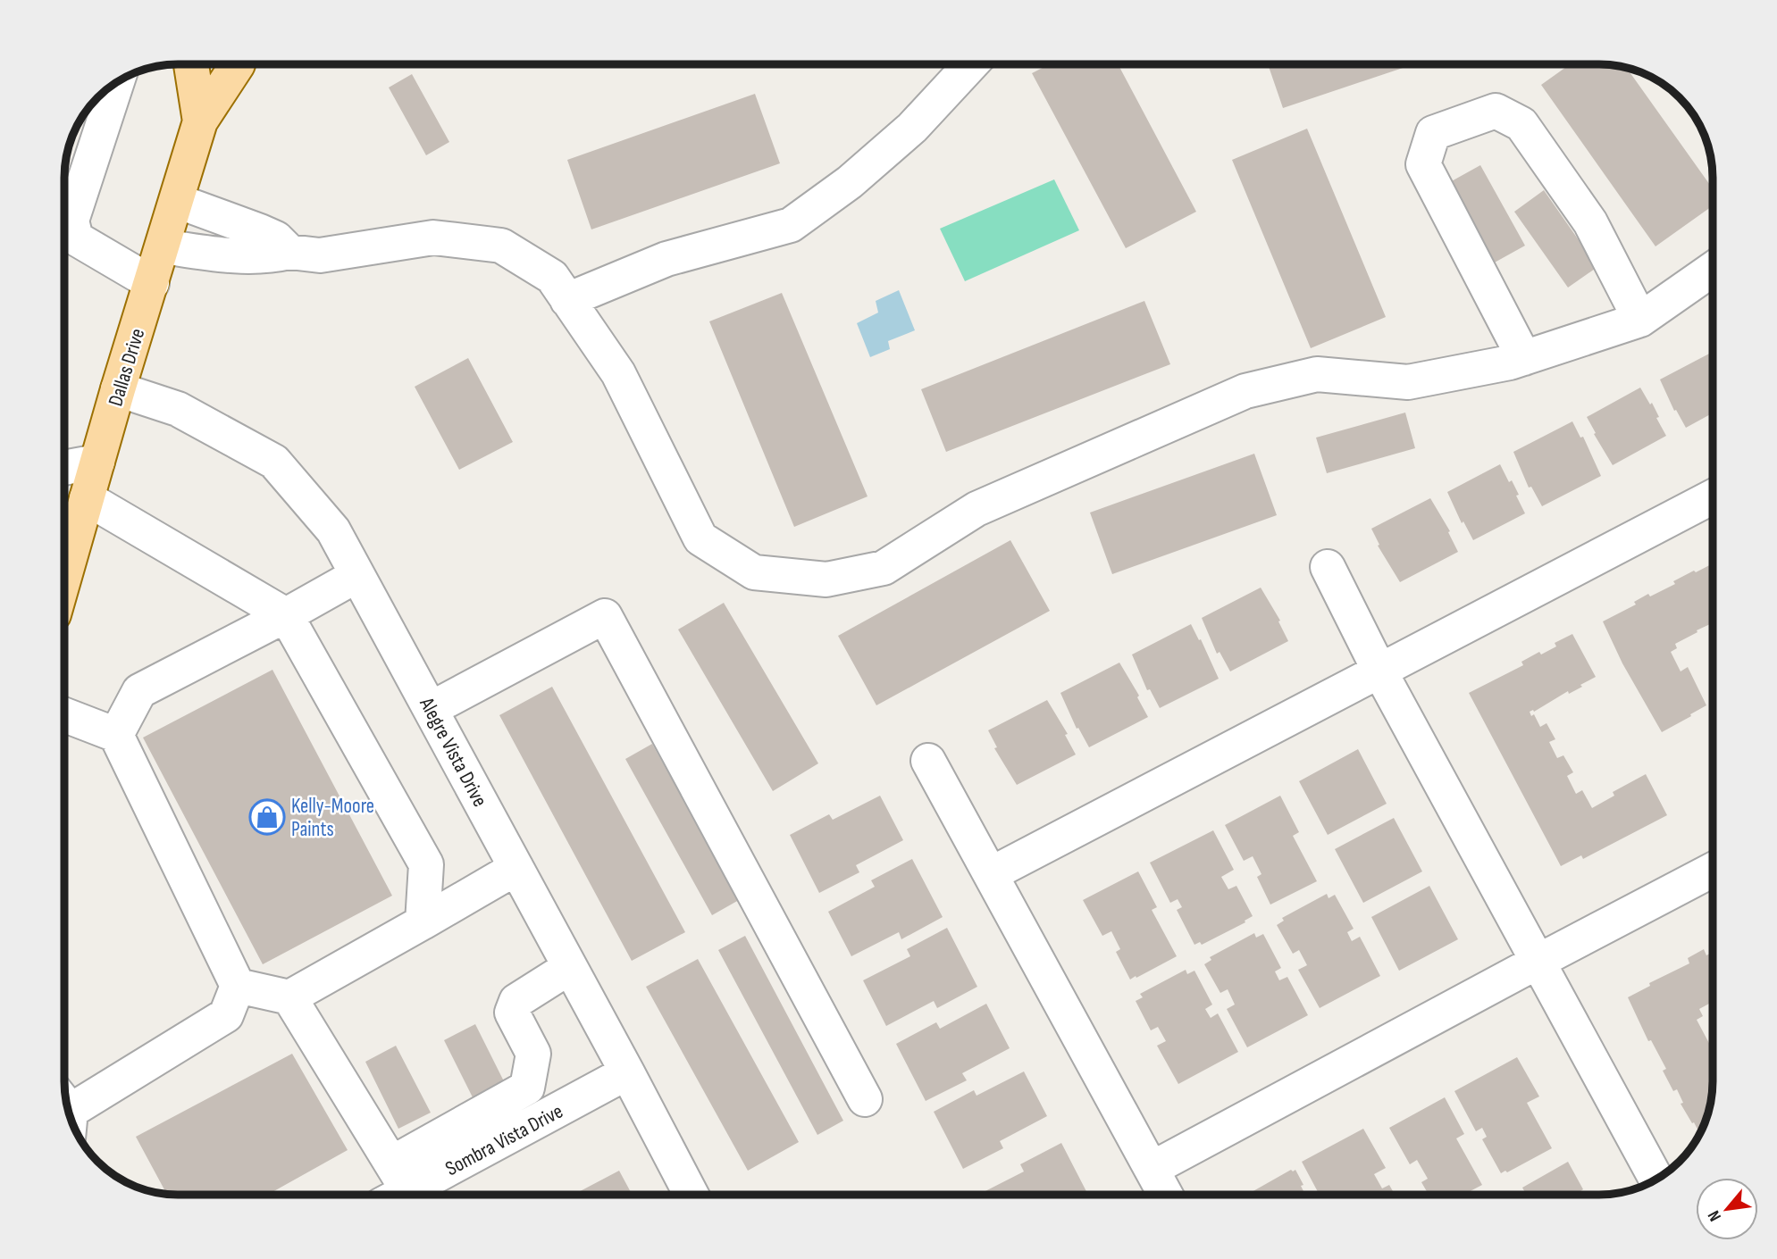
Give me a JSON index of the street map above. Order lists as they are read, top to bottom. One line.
{"streets":{"main road":["Dallas Drive"],"street":["Alegre Vista Drive","Sombra Vista Drive"]},"crossings":[["Dallas Drive","Alegre Vista Drive"],["Alegre Vista Drive","Sombra Vista Drive"]],"places":{"shop":["Kelly-Moore Paints"]},"north":"bottom left"}
